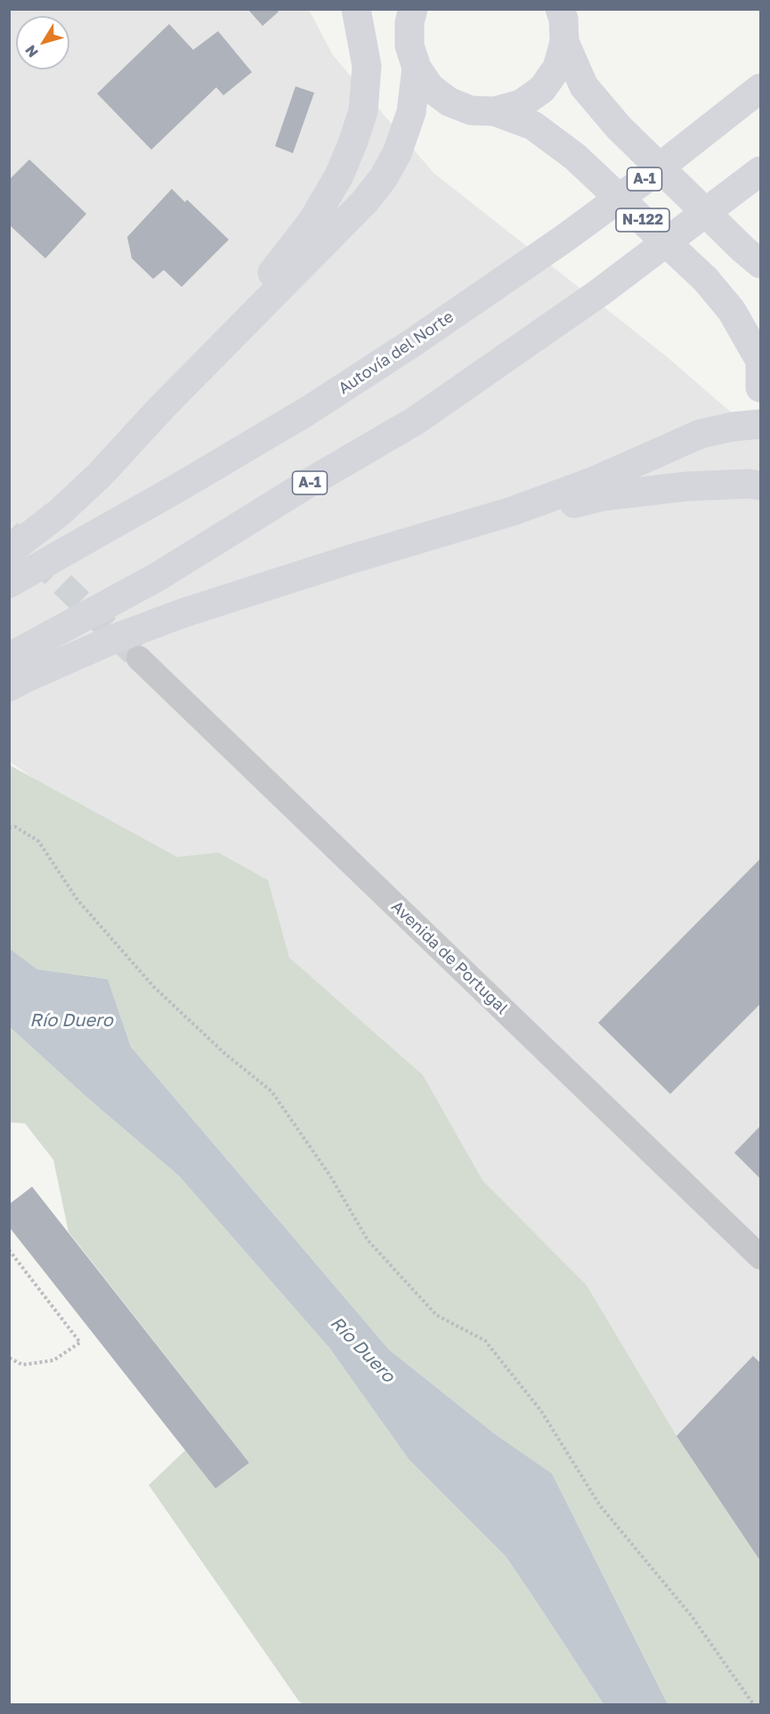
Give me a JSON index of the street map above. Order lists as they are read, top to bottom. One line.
{"streets":{"highway":["A-1","N-122","Autovía del Norte"],"street":["Avenida de Portugal"]},"water":["Río Duero"],"north":"bottom left"}
